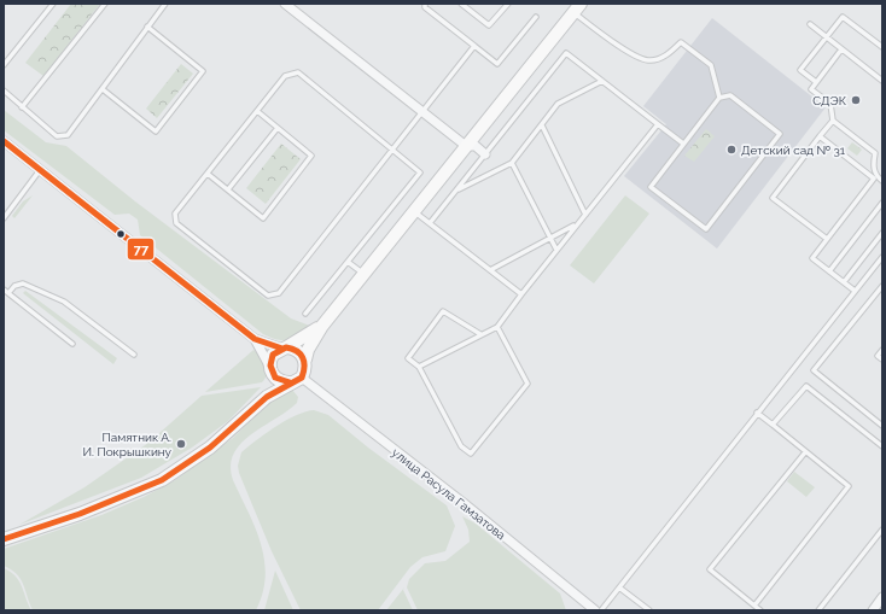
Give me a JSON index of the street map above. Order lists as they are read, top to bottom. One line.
{"streets":{"street":["улица Расула Гамзатова"]},"places":["СДЭК","Детский сад № 31","Памятник А. И. Покрышкину"],"lines":["transit line 77"]}
